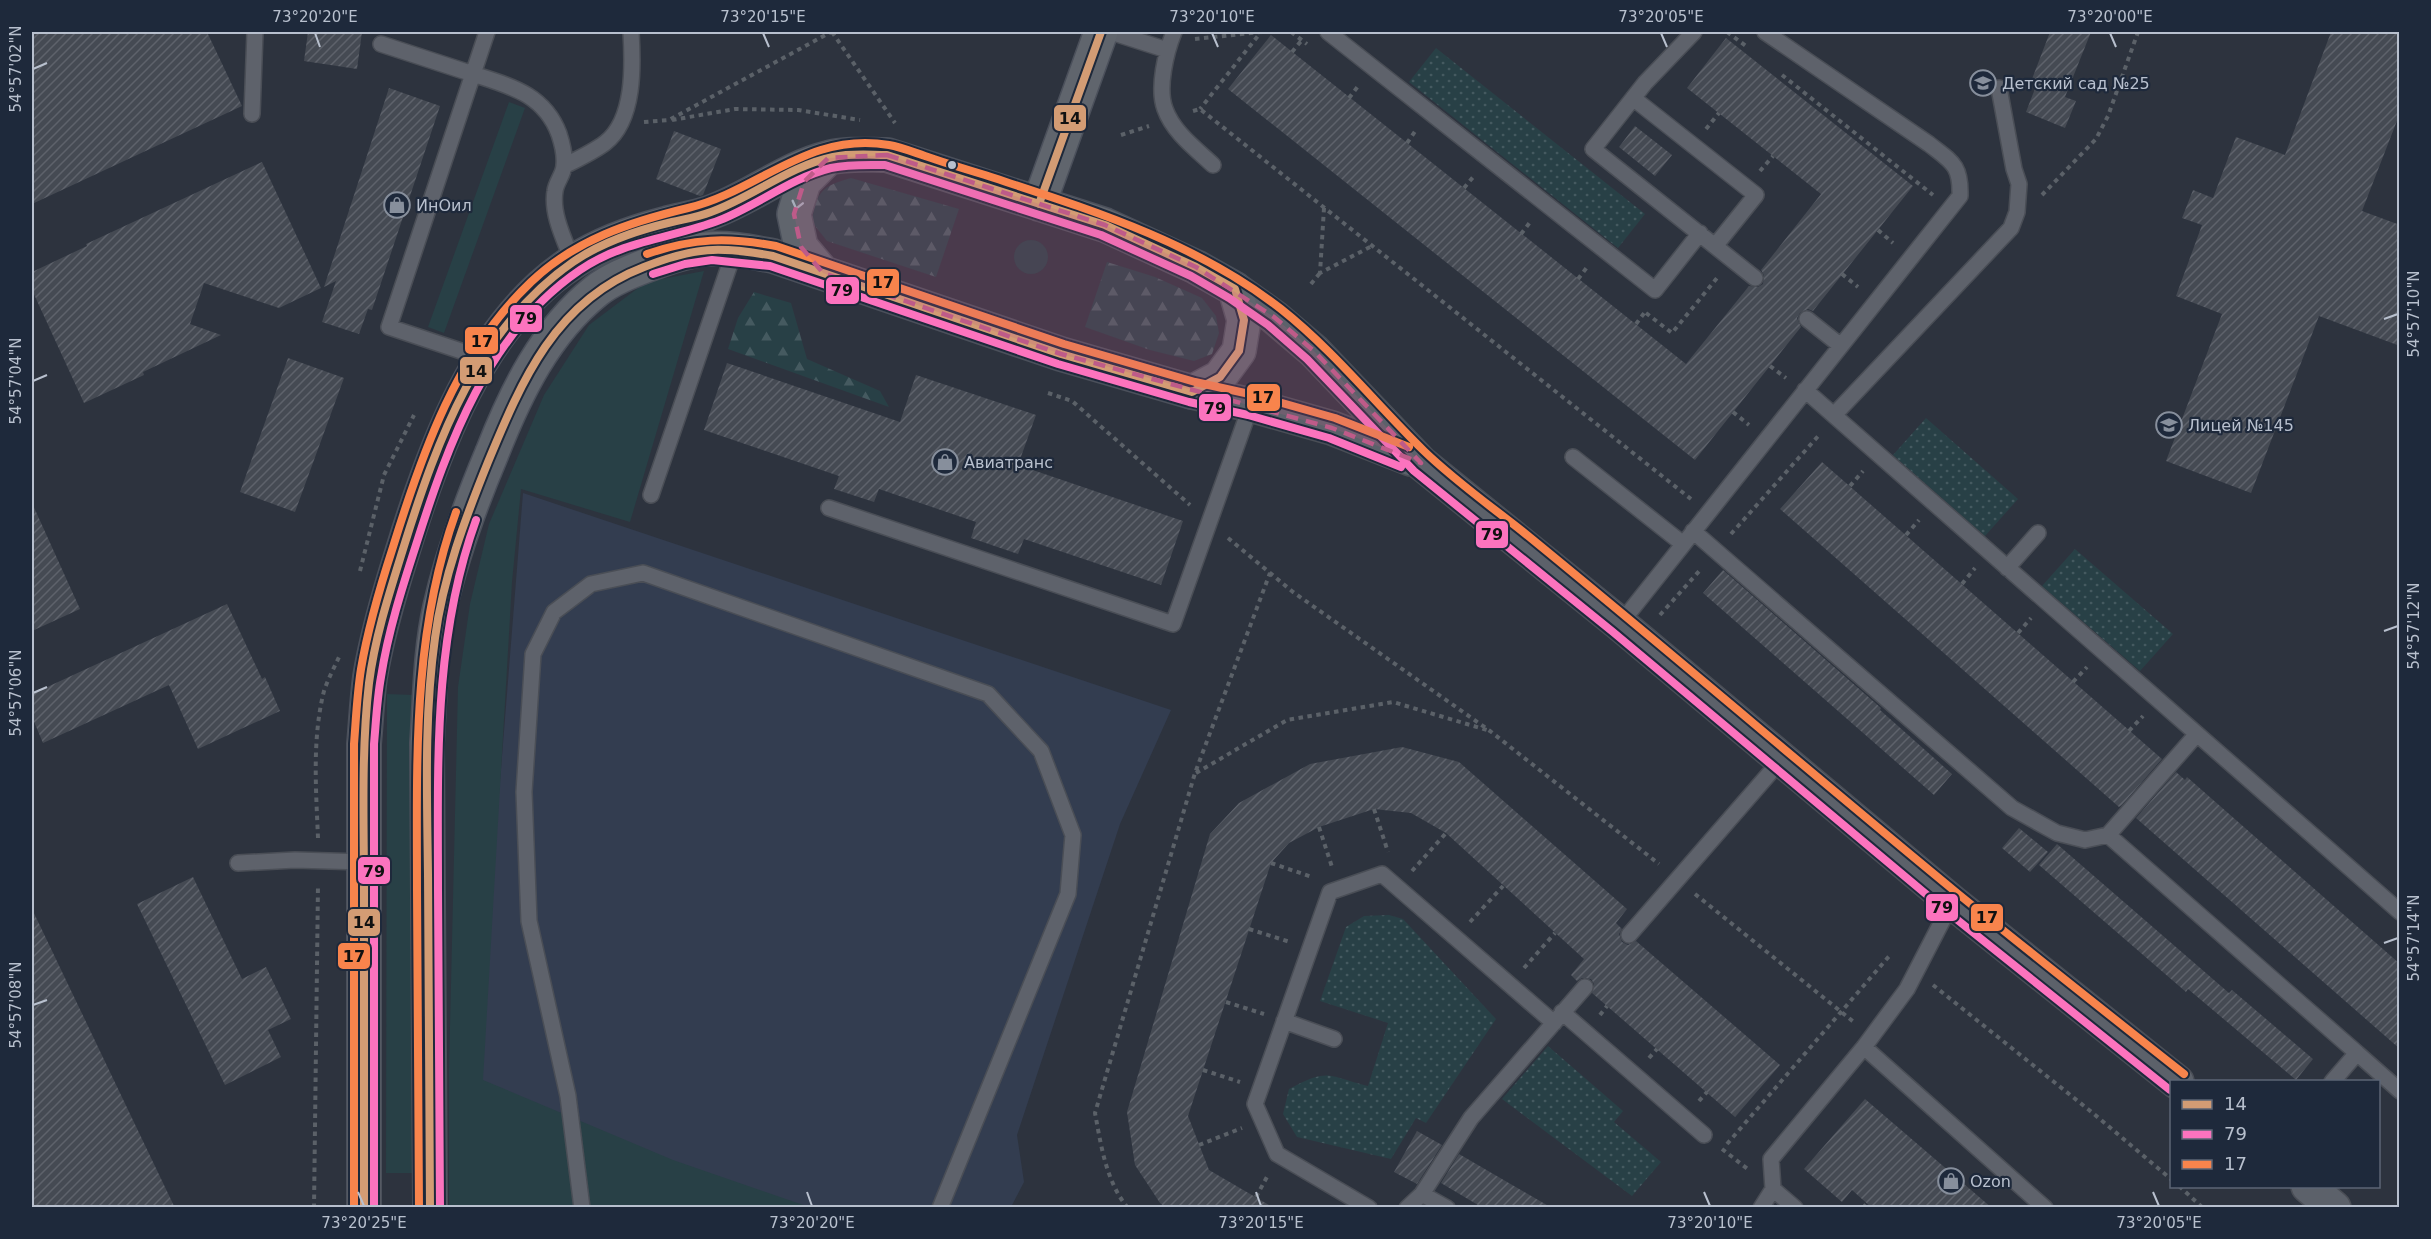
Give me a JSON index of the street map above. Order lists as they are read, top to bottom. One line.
{"places":{"school or university":["Детский сад №25","Лицей №145"],"shop":["ИнОил","Авиатранс","Ozon"]},"lines":["transit line 14","transit line 17","transit line 79"],"legend":["14","79","17"],"coordinates":["73°20'20\"E","73°20'15\"E","73°20'10\"E","73°20'05\"E","73°20'00\"E","54°57'02\"N","54°57'10\"N","54°57'04\"N","54°57'12\"N","54°57'06\"N","54°57'14\"N","54°57'08\"N","73°20'25\"E"]}
